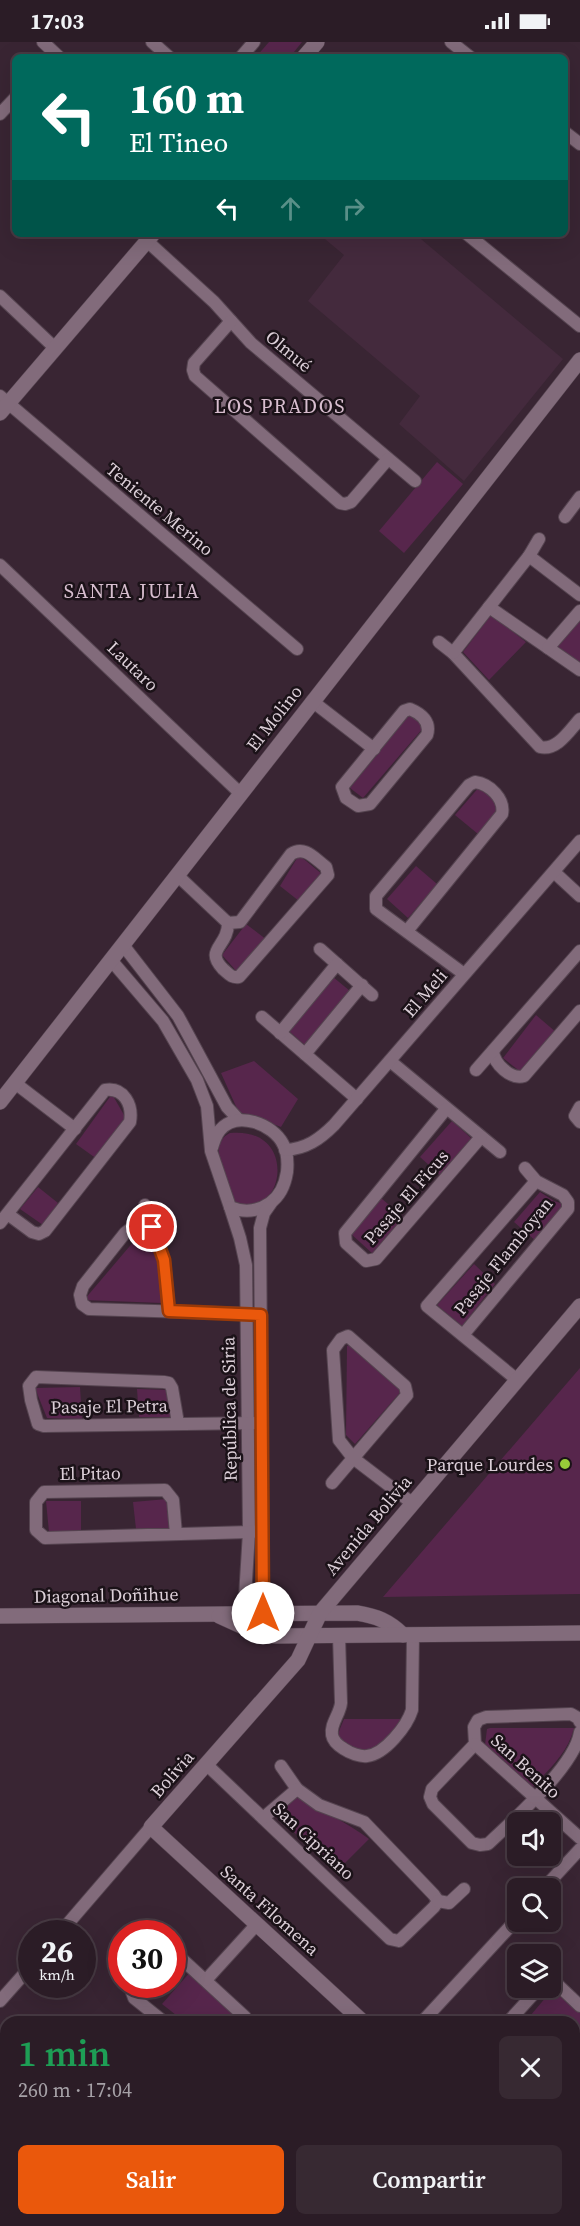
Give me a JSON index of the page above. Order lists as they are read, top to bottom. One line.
{"streets":{"street":["Olmué","Teniente Merino","Lautaro","El Molino","El Meli","Pasaje El Ficus","Pasaje Flamboyan","Pasaje El Petra","República de Siria","El Pitao","Avenida Bolivia","Diagonal Doñihue","San Benito","Bolivia","San Cipriano","Santa Filomena"]},"crossings":[["Lautaro","El Molino"],["El Meli","República de Siria"],["República de Siria","El Pitao"],["República de Siria","Diagonal Doñihue"],["Avenida Bolivia","Diagonal Doñihue"],["Avenida Bolivia","Bolivia"],["Diagonal Doñihue","Bolivia"],["Bolivia","San Cipriano"],["Bolivia","Santa Filomena"]],"districts":["LOS PRADOS","SANTA JULIA"],"places":["Parque Lourdes"],"page":{"status":"17:03","turn":["160 m","El Tineo"],"speed":"26 km/h","limit":"30","heading":["1 min","260 m · 17:04"],"buttons":["Salir","Compartir"]}}
